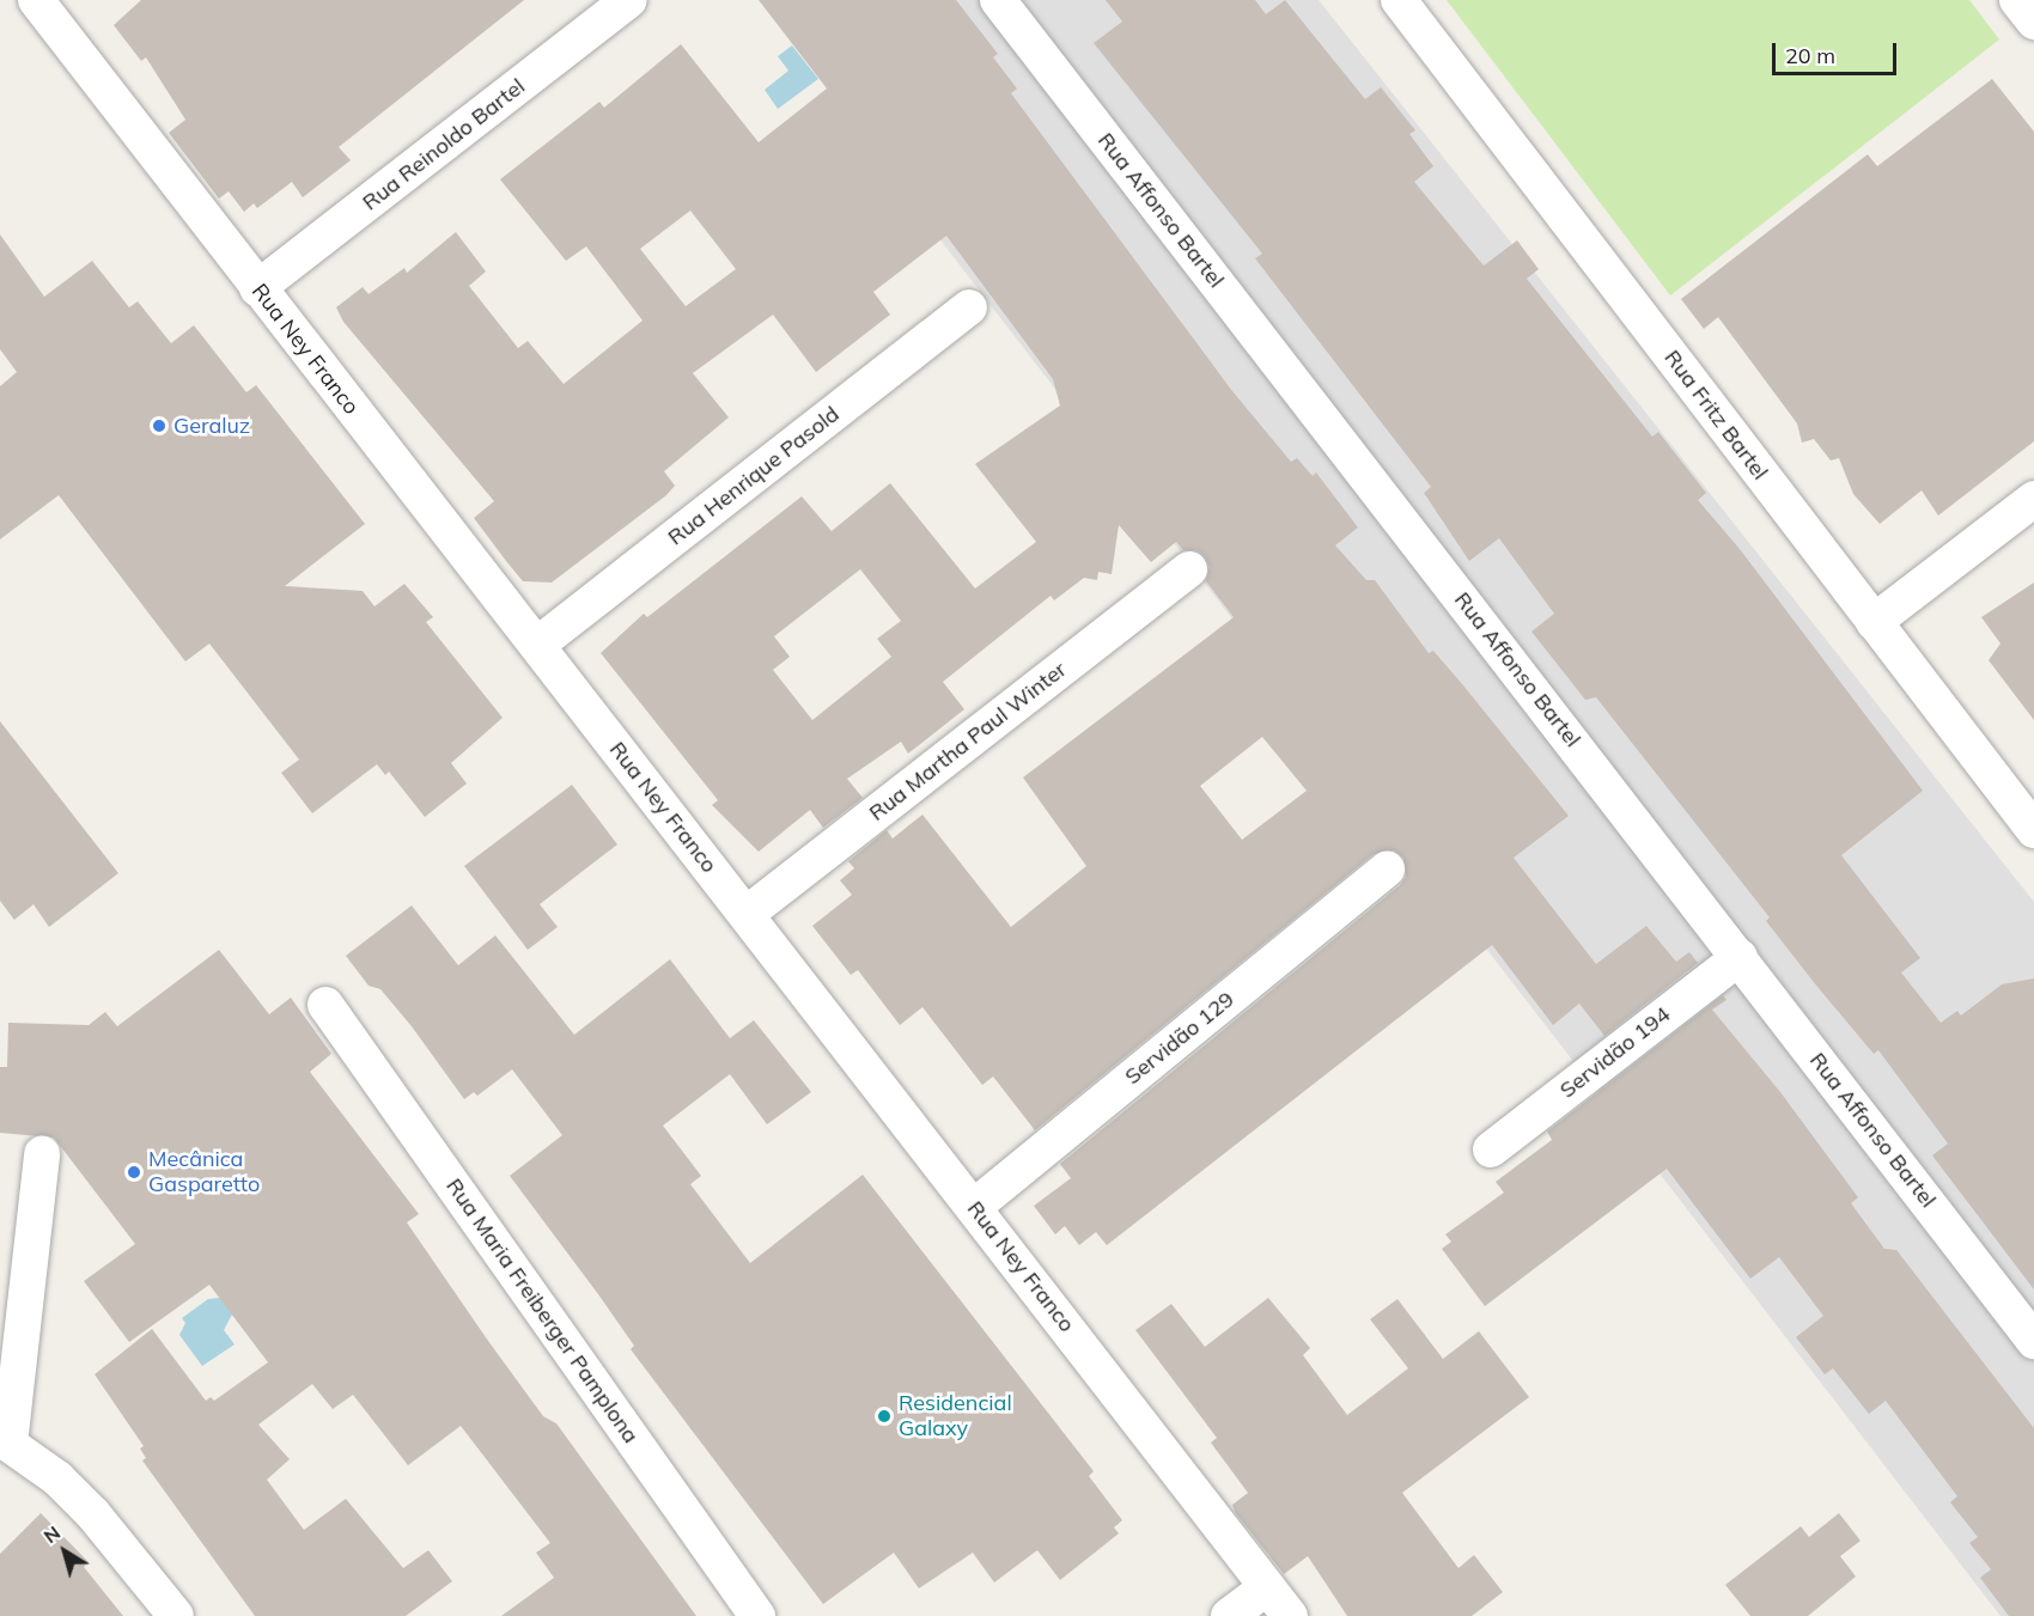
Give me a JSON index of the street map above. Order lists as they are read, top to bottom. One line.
{"streets":{"street":["Rua Reinoldo Bartel","Rua Affonso Bartel","Rua Ney Franco","Rua Fritz Bartel","Rua Henrique Pasold","Rua Martha Paul Winter","Servidão 129","Servidão 194","Rua Maria Freiberger Pamplona"]},"crossings":[["Rua Reinoldo Bartel","Rua Ney Franco"],["Rua Affonso Bartel","Servidão 194"],["Rua Ney Franco","Rua Henrique Pasold"],["Rua Ney Franco","Rua Martha Paul Winter"],["Rua Ney Franco","Servidão 129"]],"places":["Geraluz","Mecânica Gasparetto","Residencial Galaxy"],"scale_bar":"20 m","north":"top left"}
